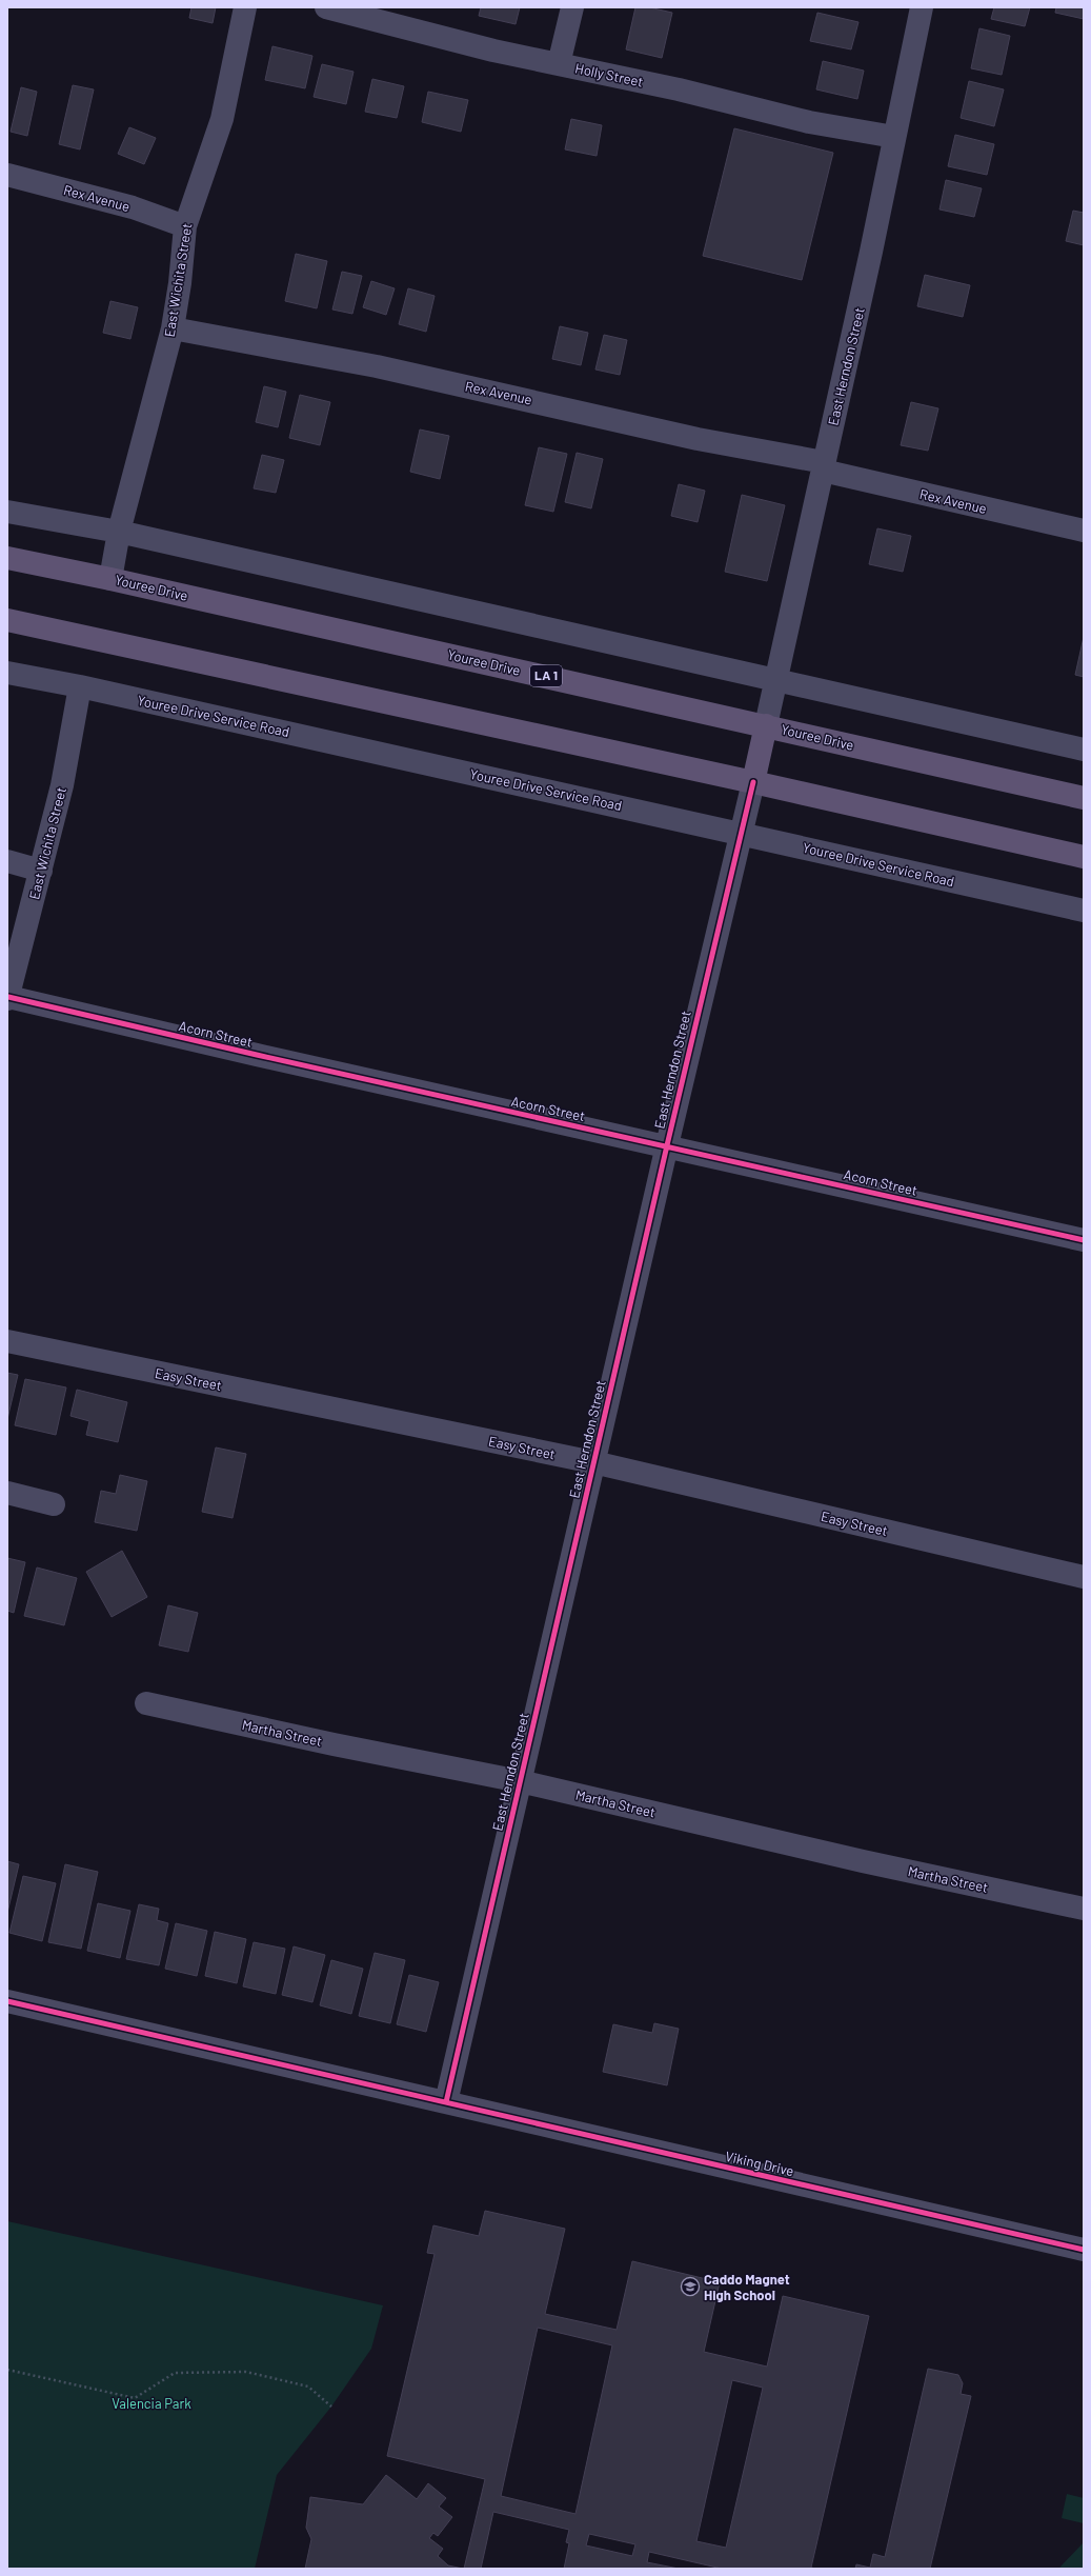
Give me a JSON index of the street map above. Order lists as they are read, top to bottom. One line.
{"streets":{"main road":["Youree Drive","LA 1"],"street":["Holly Street","Rex Avenue","East Wichita Street","East Herndon Street","Youree Drive Service Road","Acorn Street","Easy Street","Martha Street","Viking Drive"]},"crossings":[["Holly Street","East Herndon Street"],["Rex Avenue","East Wichita Street"],["Rex Avenue","East Herndon Street"],["East Wichita Street","Youree Drive"],["East Wichita Street","Youree Drive Service Road"],["East Wichita Street","Acorn Street"],["East Herndon Street","Youree Drive"],["East Herndon Street","Youree Drive Service Road"],["East Herndon Street","Acorn Street"],["East Herndon Street","Easy Street"],["East Herndon Street","Martha Street"],["East Herndon Street","Viking Drive"]],"parks":["Valencia Park"],"places":{"school or university":["Caddo Magnet High School"]}}
